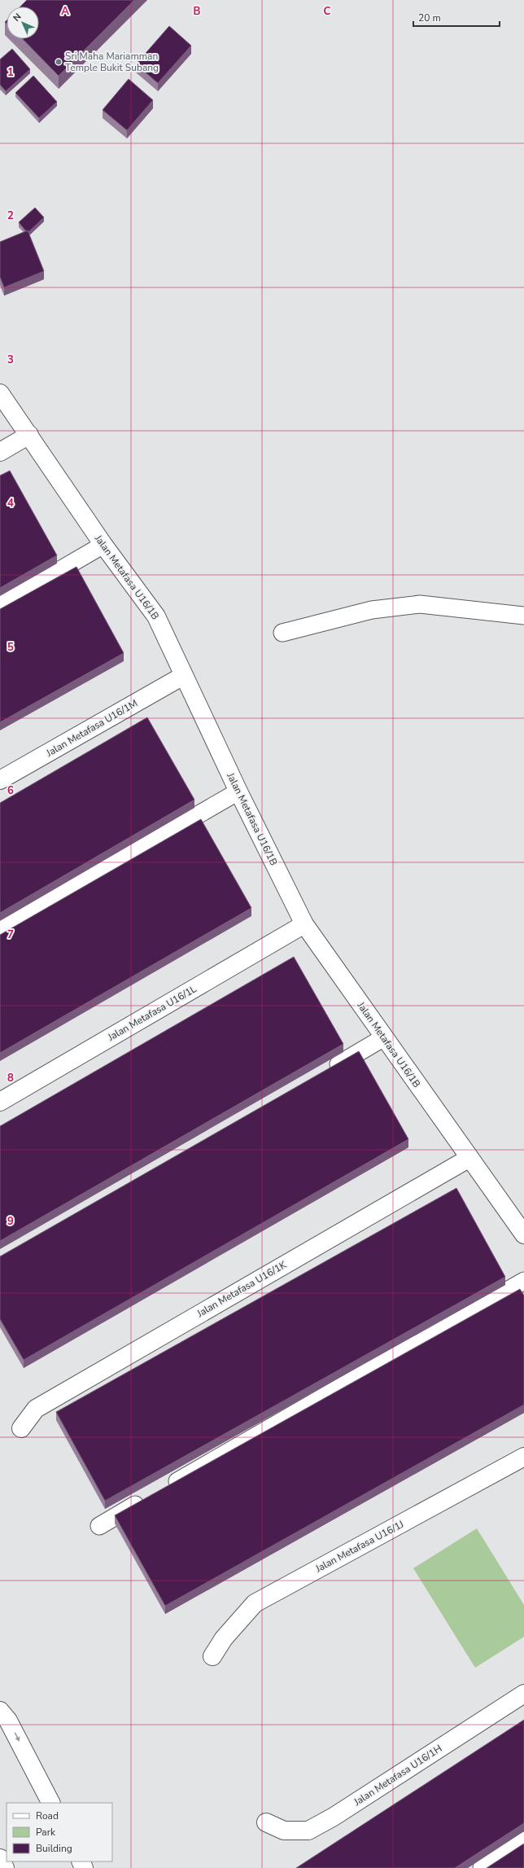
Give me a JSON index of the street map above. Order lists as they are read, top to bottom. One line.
{"streets":{"street":["Jalan Metafasa U16/1B","Jalan Metafasa U16/1M","Jalan Metafasa U16/1L","Jalan Metafasa U16/1K","Jalan Metafasa U16/1J","Jalan Metafasa U16/1H"]},"crossings":[["Jalan Metafasa U16/1B","Jalan Metafasa U16/1M"],["Jalan Metafasa U16/1B","Jalan Metafasa U16/1L"],["Jalan Metafasa U16/1B","Jalan Metafasa U16/1K"]],"places":["Sri Maha Mariamman Temple Bukit Subang"],"legend":["Road","Park","Building"],"scale_bar":"20 m","north":"top left","grid":{"columns":["A","B","C"],"rows":["1","2","3","4","5","6","7","8","9"]}}
